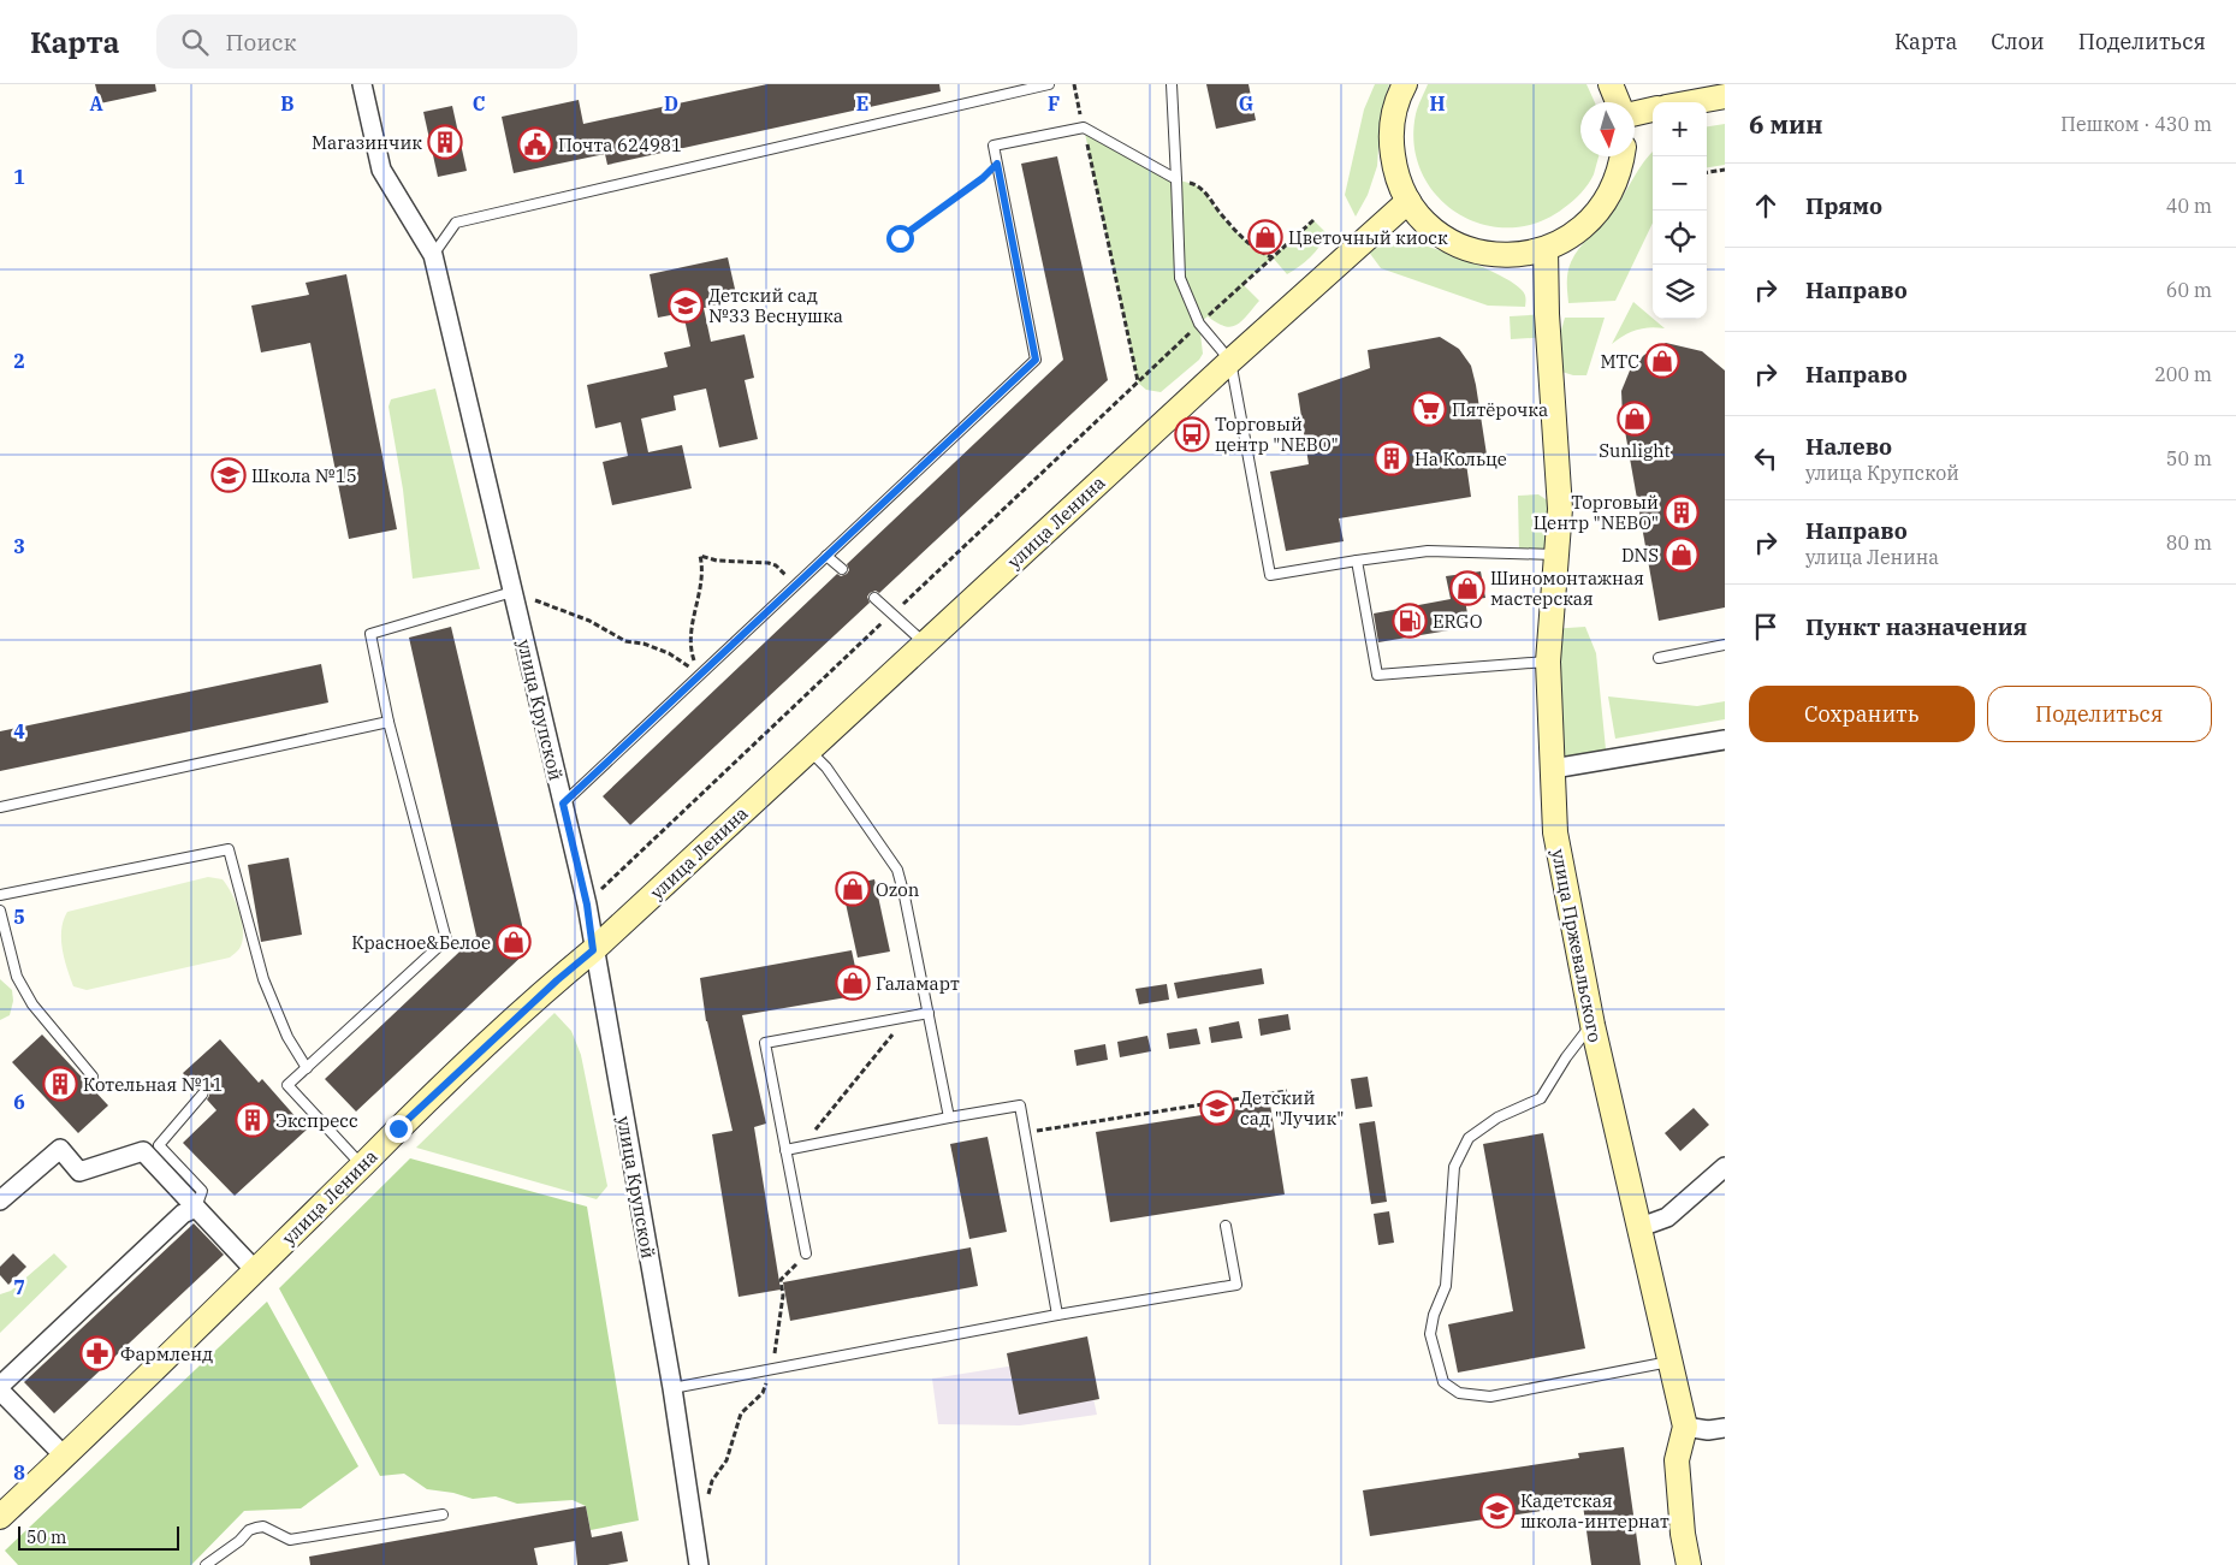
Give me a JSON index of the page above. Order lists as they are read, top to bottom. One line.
{"streets":{"street":["улица Ленина","улица Крупской","улица Пржевальского"]},"crossings":[["улица Ленина","улица Крупской"]],"places":{"building":["Магазинчик","На Кольце","Торговый Центр \"NEBO\"","Котельная №11","Экспресс"],"public building":["Почта 624981"],"shop":["Цветочный киоск","МТС","Sunlight","DNS","Шиномонтажная мастерская","Ozon","Красное&Белое","Галамарт"],"school or university":["Детский сад №33 Веснушка","Школа №15","Детский сад \"Лучик\"","Кадетская школа-интернат"],"supermarket":["Пятёрочка"],"bus stop":["Торговый центр \"NEBO\""],"fuel station":["ERGO"],"pharmacy":["Фармленд"]},"scale_bar":"50 m","north":"bottom","page":{"header":"Карта","search":"Поиск","nav":["Карта","Слои","Поделиться"],"heading":["6 мин","Пешком · 430 m"],"map_buttons":["+","−"],"list":[["Прямо","40 m"],["Направо","60 m"],["Направо","200 m"],["Налево","улица Крупской","50 m"],["Направо","улица Ленина","80 m"],"Пункт назначения"],"buttons":["Сохранить","Поделиться"],"scale":"50 m"},"grid":{"columns":["A","B","C","D","E","F","G","H"],"rows":["1","2","3","4","5","6","7","8"]}}
